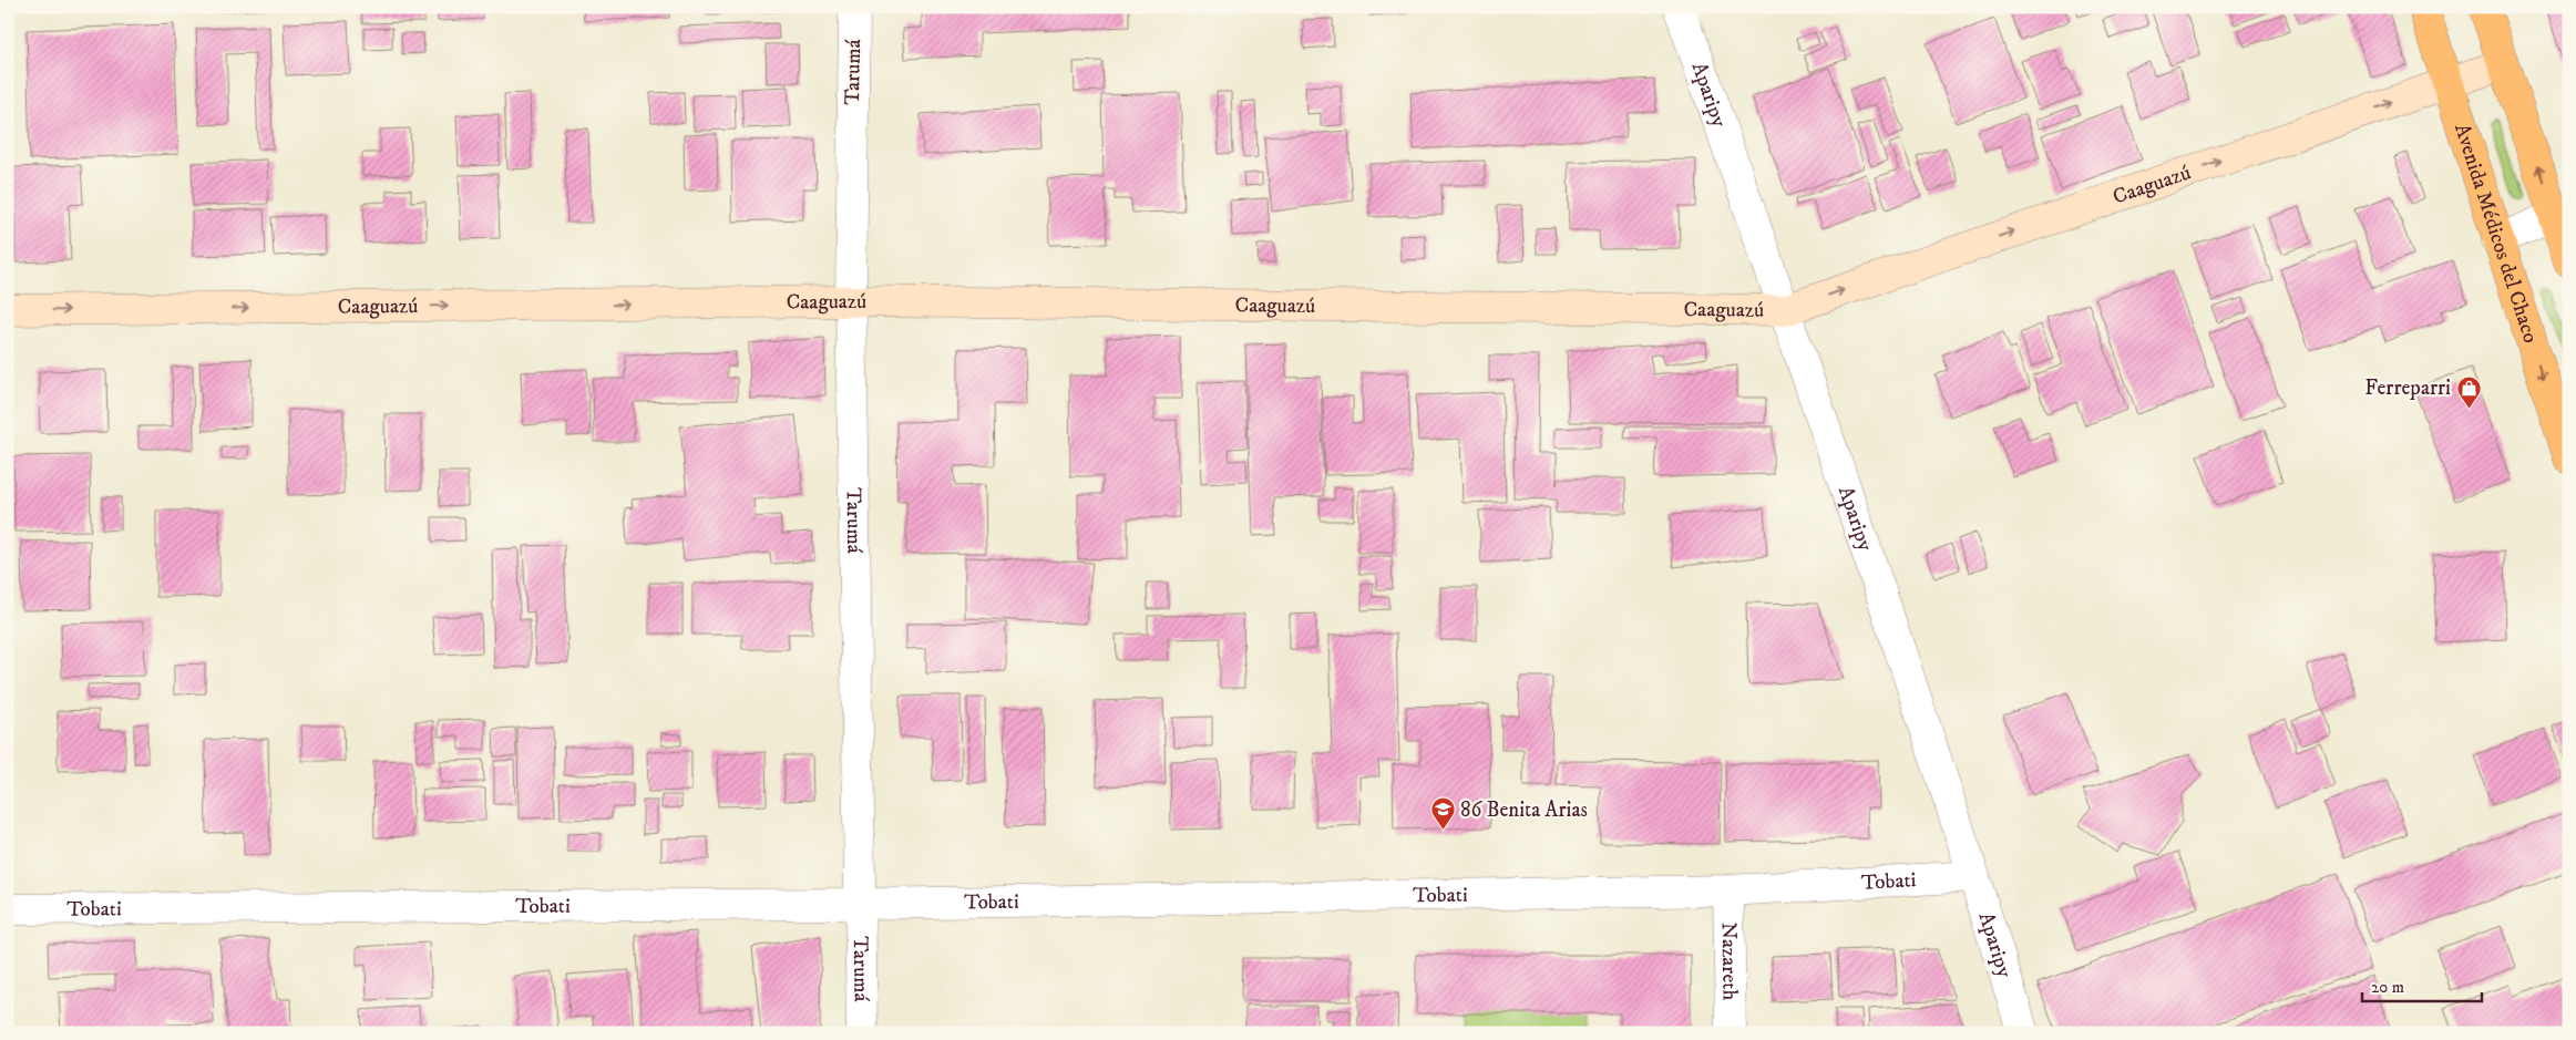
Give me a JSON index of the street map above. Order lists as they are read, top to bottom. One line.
{"streets":{"main road":["Avenida Médicos del Chaco"],"street":["Tarumá","Aparipy","Caaguazú","Tobati","Nazareth"]},"crossings":[["Tarumá","Caaguazú"],["Tarumá","Tobati"],["Aparipy","Caaguazú"],["Aparipy","Tobati"],["Caaguazú","Avenida Médicos del Chaco"],["Tobati","Nazareth"]],"one_way":["Caaguazú","Avenida Médicos del Chaco"],"places":{"shop":["Ferreparri"],"school or university":["86 Benita Arias"]},"scale_bar":"20 m"}
